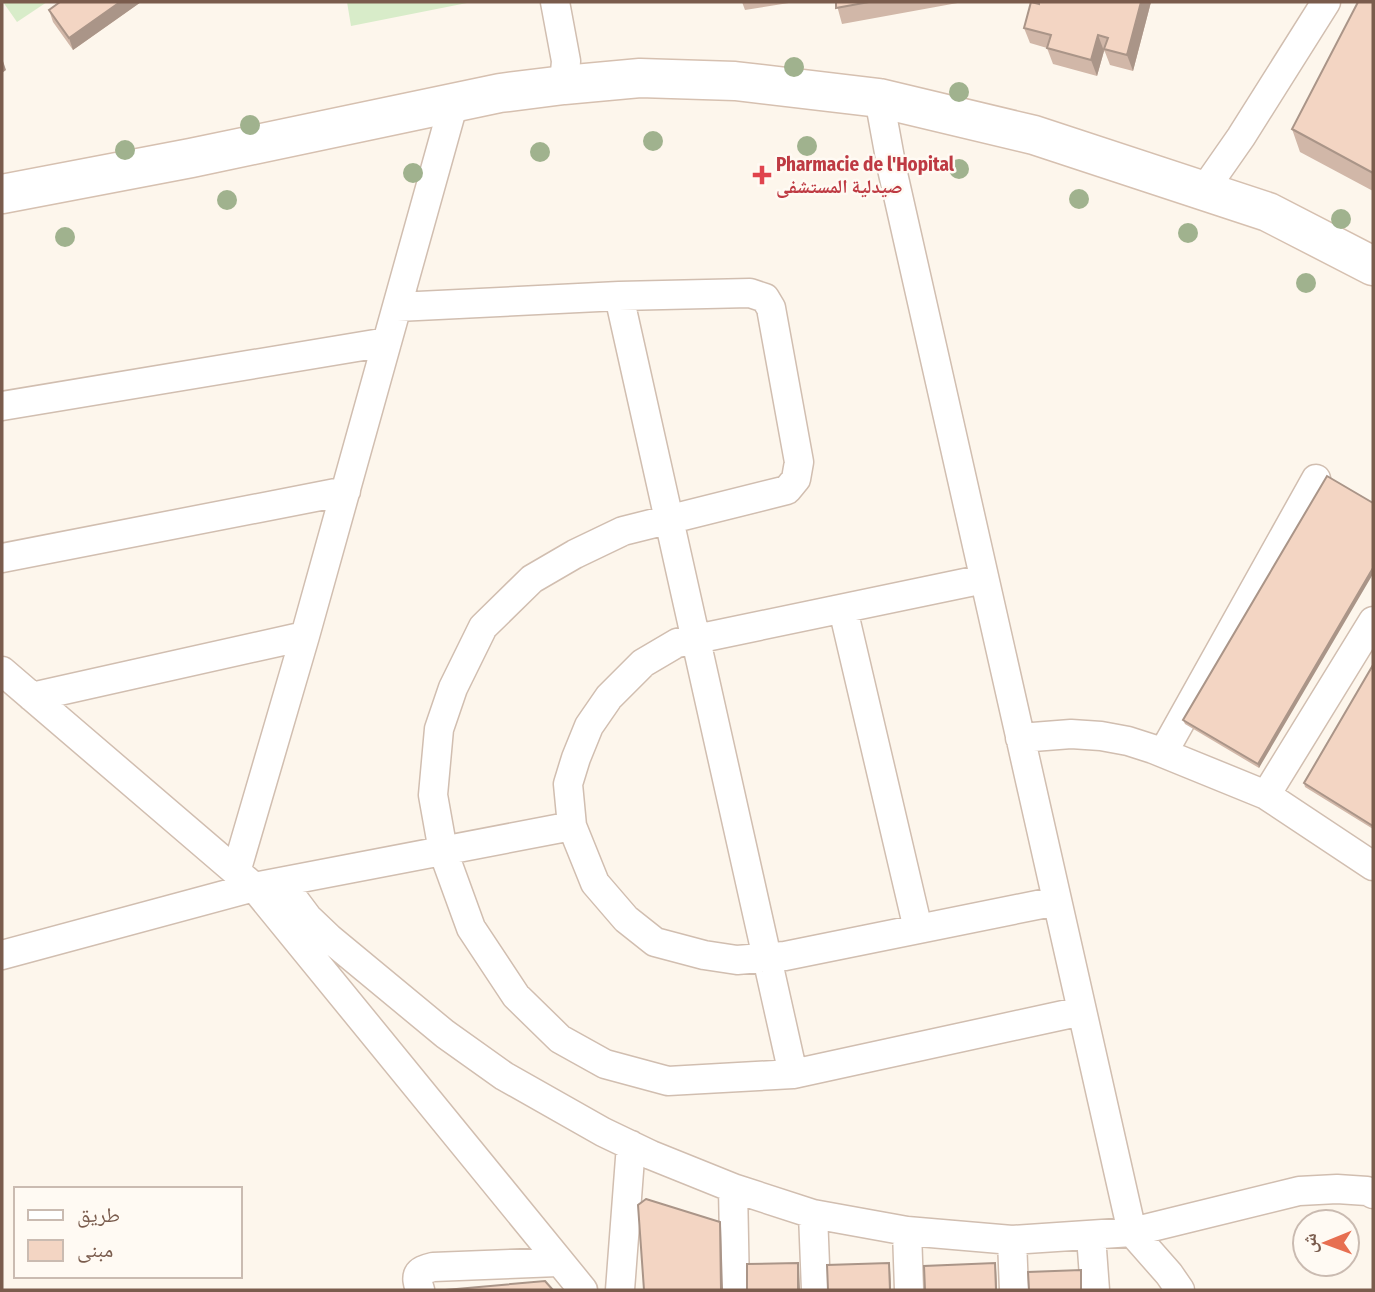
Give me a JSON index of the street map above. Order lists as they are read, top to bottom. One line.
{"places":{"health":["Pharmacie de l'Hopital صيدلية المستشفى"]},"legend":["طريق","مبنى"],"north":"left"}
